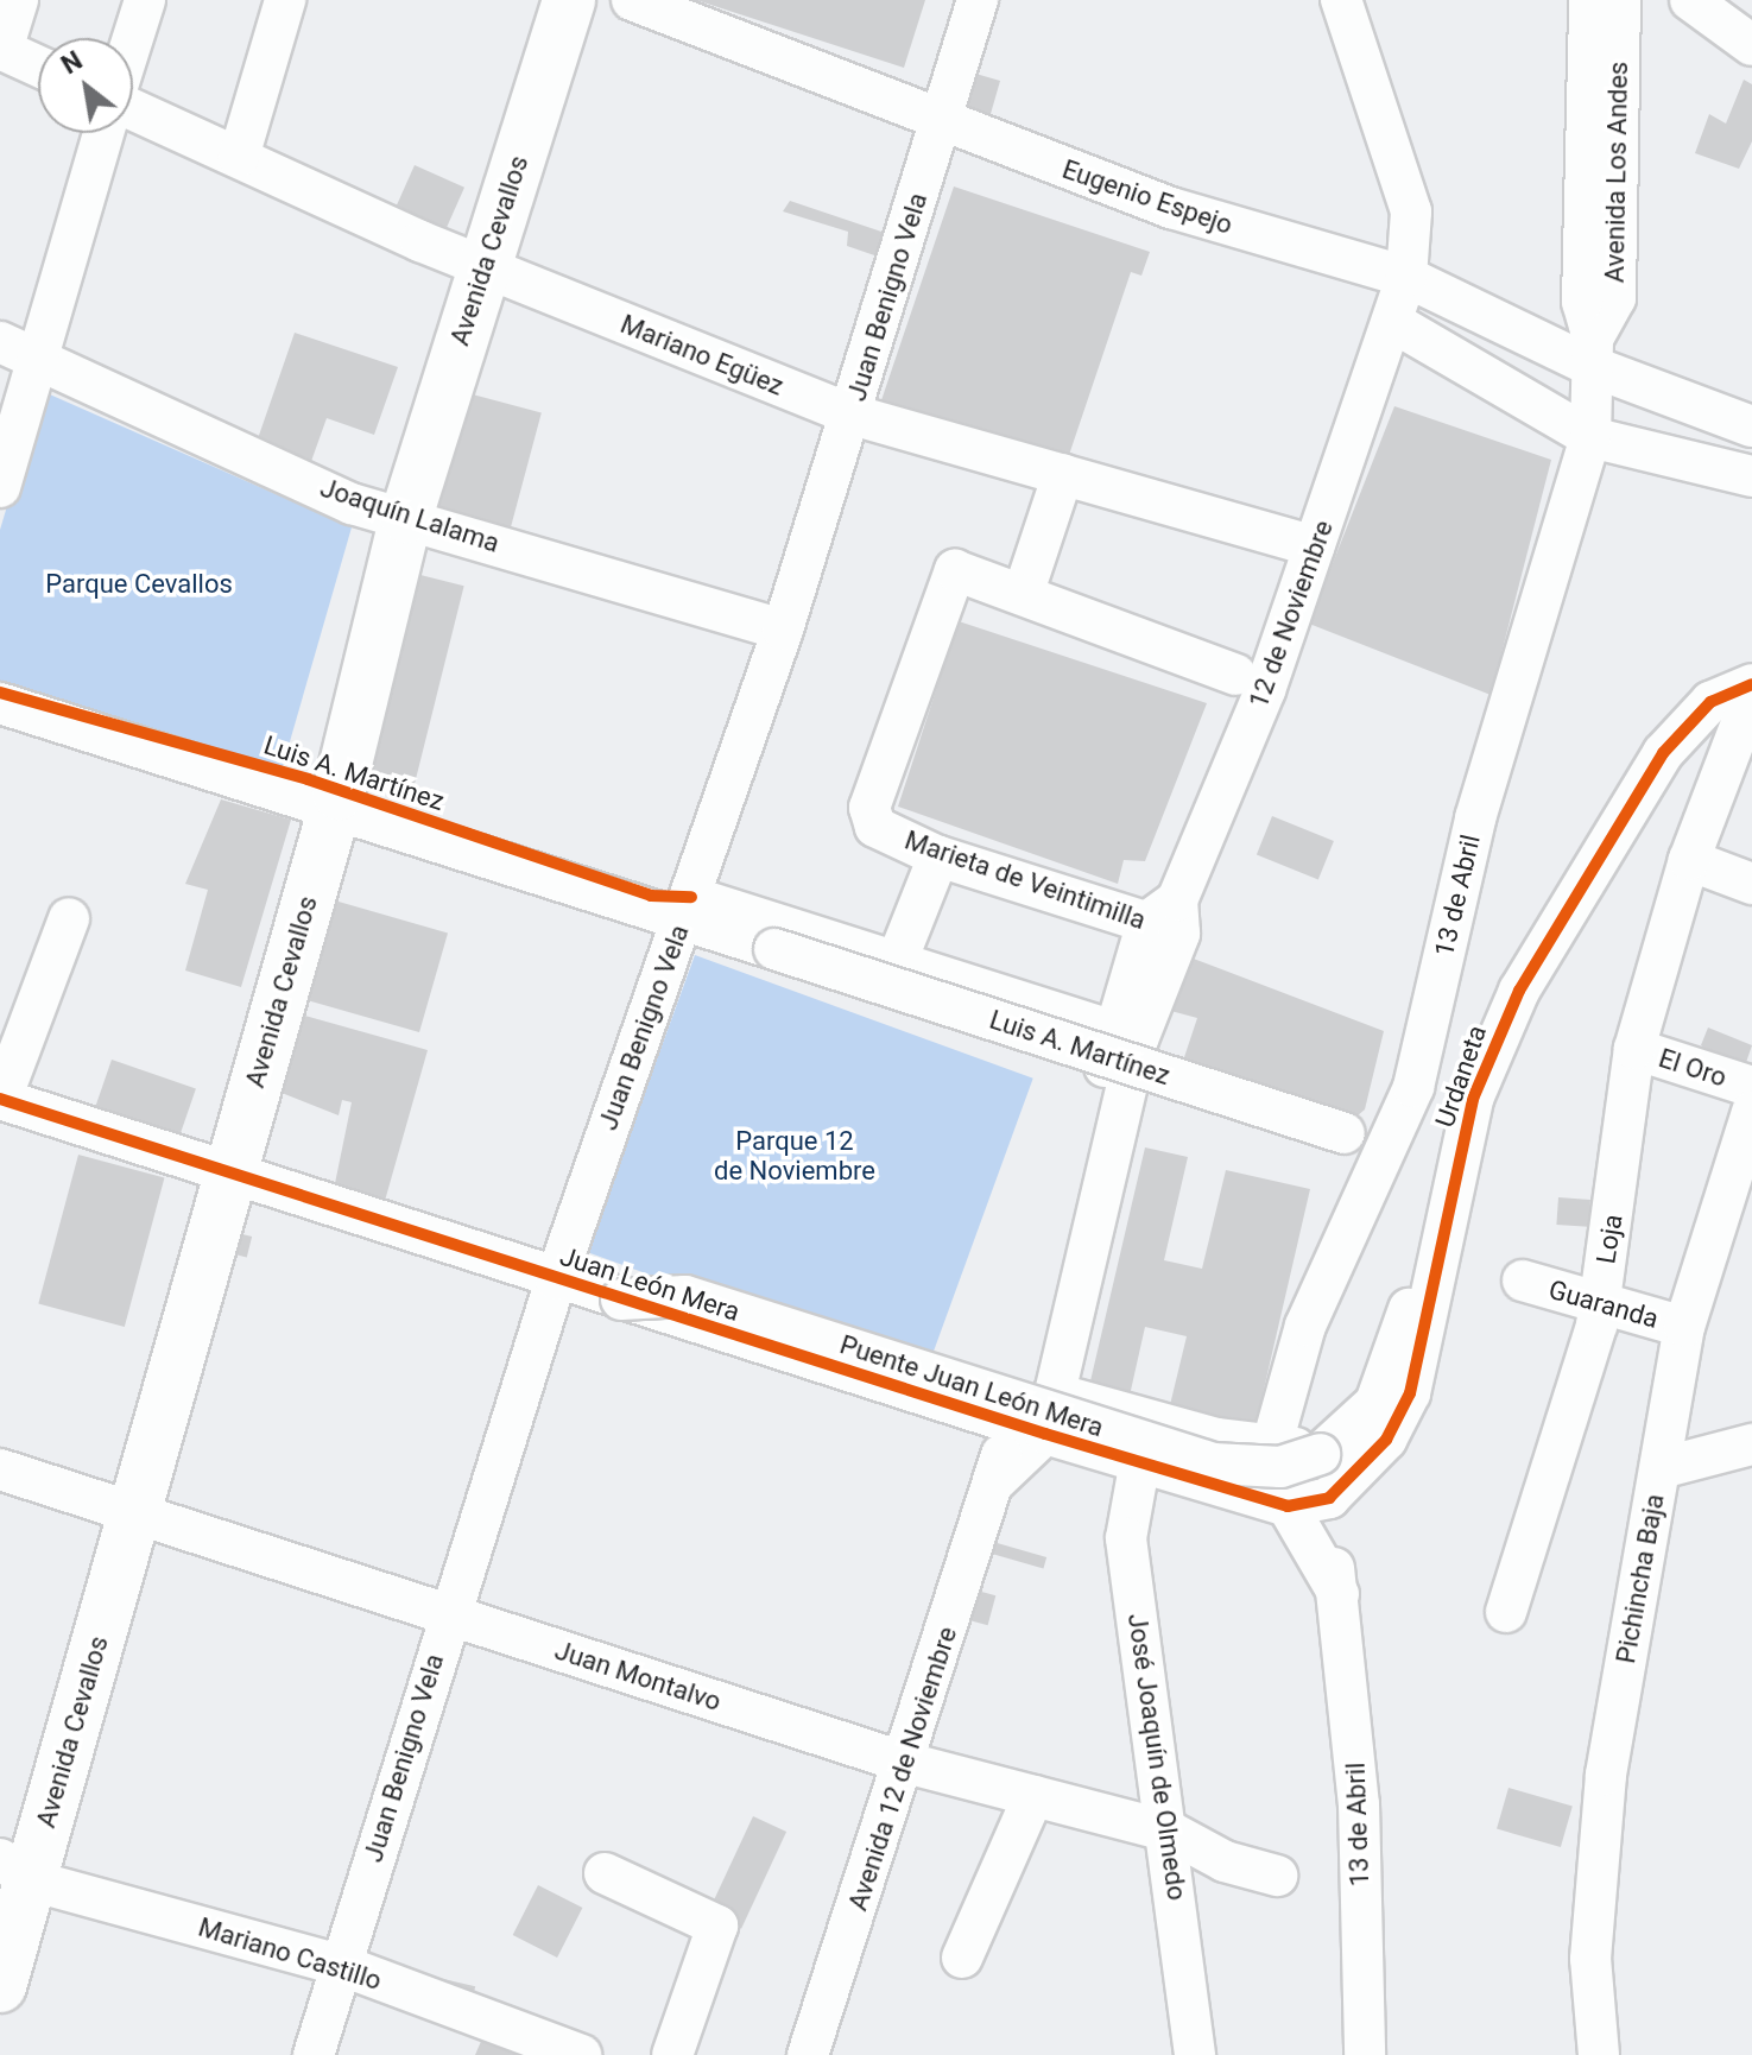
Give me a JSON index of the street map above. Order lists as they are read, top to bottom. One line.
{"streets":{"main road":["Avenida Cevallos"],"street":["Avenida Los Andes","Eugenio Espejo","Juan Benigno Vela","Mariano Egüez","Joaquín Lalama","12 de Noviembre","Luis A. Martínez","Marieta de Veintimilla","13 de Abril","El Oro","Urdaneta","Loja","Juan León Mera","Guaranda","Puente Juan León Mera","Pichincha Baja","Juan Montalvo","José Joaquín de Olmedo","Avenida 12 de Noviembre","Mariano Castillo"]},"crossings":[["Avenida Los Andes","Eugenio Espejo"],["Avenida Los Andes","13 de Abril"],["Eugenio Espejo","Juan Benigno Vela"],["Eugenio Espejo","12 de Noviembre"],["Eugenio Espejo","13 de Abril"],["Avenida Cevallos","Mariano Egüez"],["Avenida Cevallos","Joaquín Lalama"],["Avenida Cevallos","Luis A. Martínez"],["Avenida Cevallos","Juan León Mera"],["Avenida Cevallos","Juan Montalvo"],["Avenida Cevallos","Mariano Castillo"],["Juan Benigno Vela","Mariano Egüez"],["Juan Benigno Vela","Joaquín Lalama"],["Juan Benigno Vela","Luis A. Martínez"],["Juan Benigno Vela","Juan León Mera"],["Juan Benigno Vela","Juan Montalvo"],["Juan Benigno Vela","Mariano Castillo"],["Mariano Egüez","12 de Noviembre"],["12 de Noviembre","Luis A. Martínez"],["12 de Noviembre","Marieta de Veintimilla"],["12 de Noviembre","Juan León Mera"],["12 de Noviembre","Avenida 12 de Noviembre"],["Luis A. Martínez","13 de Abril"],["13 de Abril","Urdaneta"],["13 de Abril","Juan León Mera"],["13 de Abril","Puente Juan León Mera"],["El Oro","Loja"],["Loja","Guaranda"],["Juan León Mera","Puente Juan León Mera"],["Juan León Mera","José Joaquín de Olmedo"],["Juan León Mera","Avenida 12 de Noviembre"],["Guaranda","Pichincha Baja"],["Juan Montalvo","José Joaquín de Olmedo"],["Juan Montalvo","Avenida 12 de Noviembre"]],"parks":["Parque Cevallos","Parque 12 de Noviembre"],"north":"top left"}
